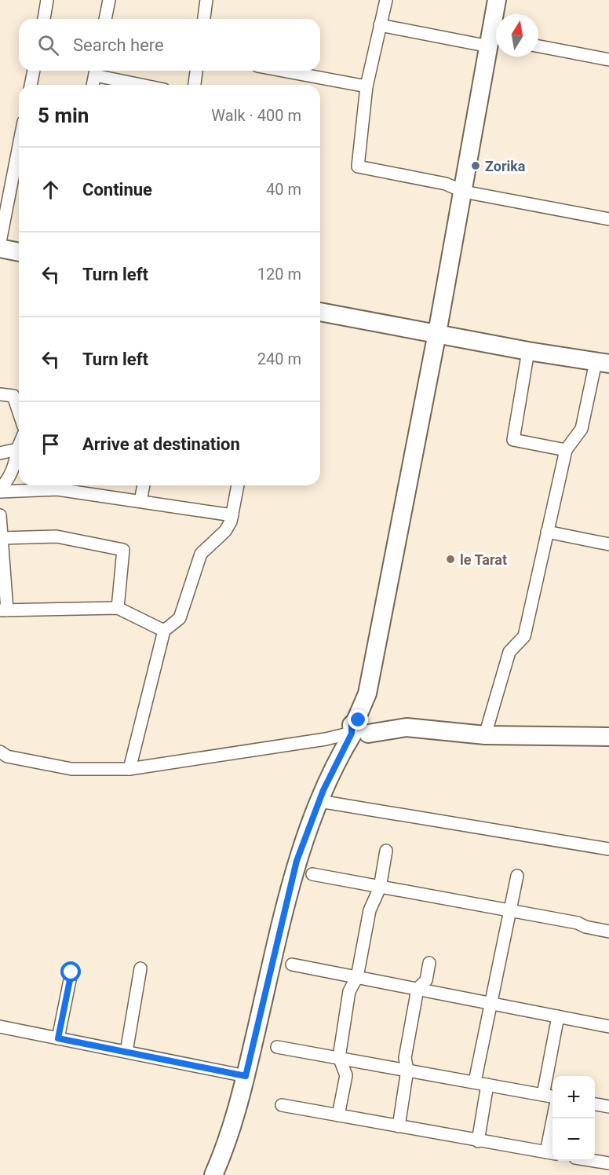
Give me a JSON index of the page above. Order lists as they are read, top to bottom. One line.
{"places":["Zorika","le Tarat"],"north":"top","page":{"search":"Search here","heading":["5 min","Walk · 400 m"],"list":[["Continue","40 m"],["Turn left","120 m"],["Turn left","240 m"],"Arrive at destination"],"map_buttons":["+","−"]}}
